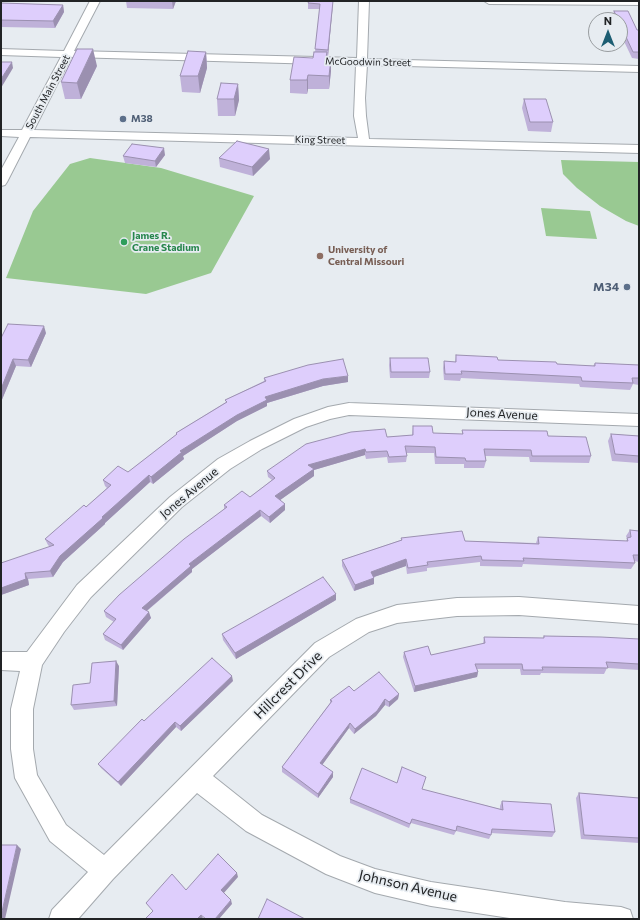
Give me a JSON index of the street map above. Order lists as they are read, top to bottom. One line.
{"streets":{"street":["McGoodwin Street","South Main Street","King Street","Jones Avenue","Hillcrest Drive","Johnson Avenue"]},"crossings":[["McGoodwin Street","South Main Street"],["South Main Street","King Street"],["Jones Avenue","Hillcrest Drive"],["Hillcrest Drive","Johnson Avenue"]],"places":["M38","James R. Crane Stadium","University of Central Missouri","M34"],"north":"top"}
